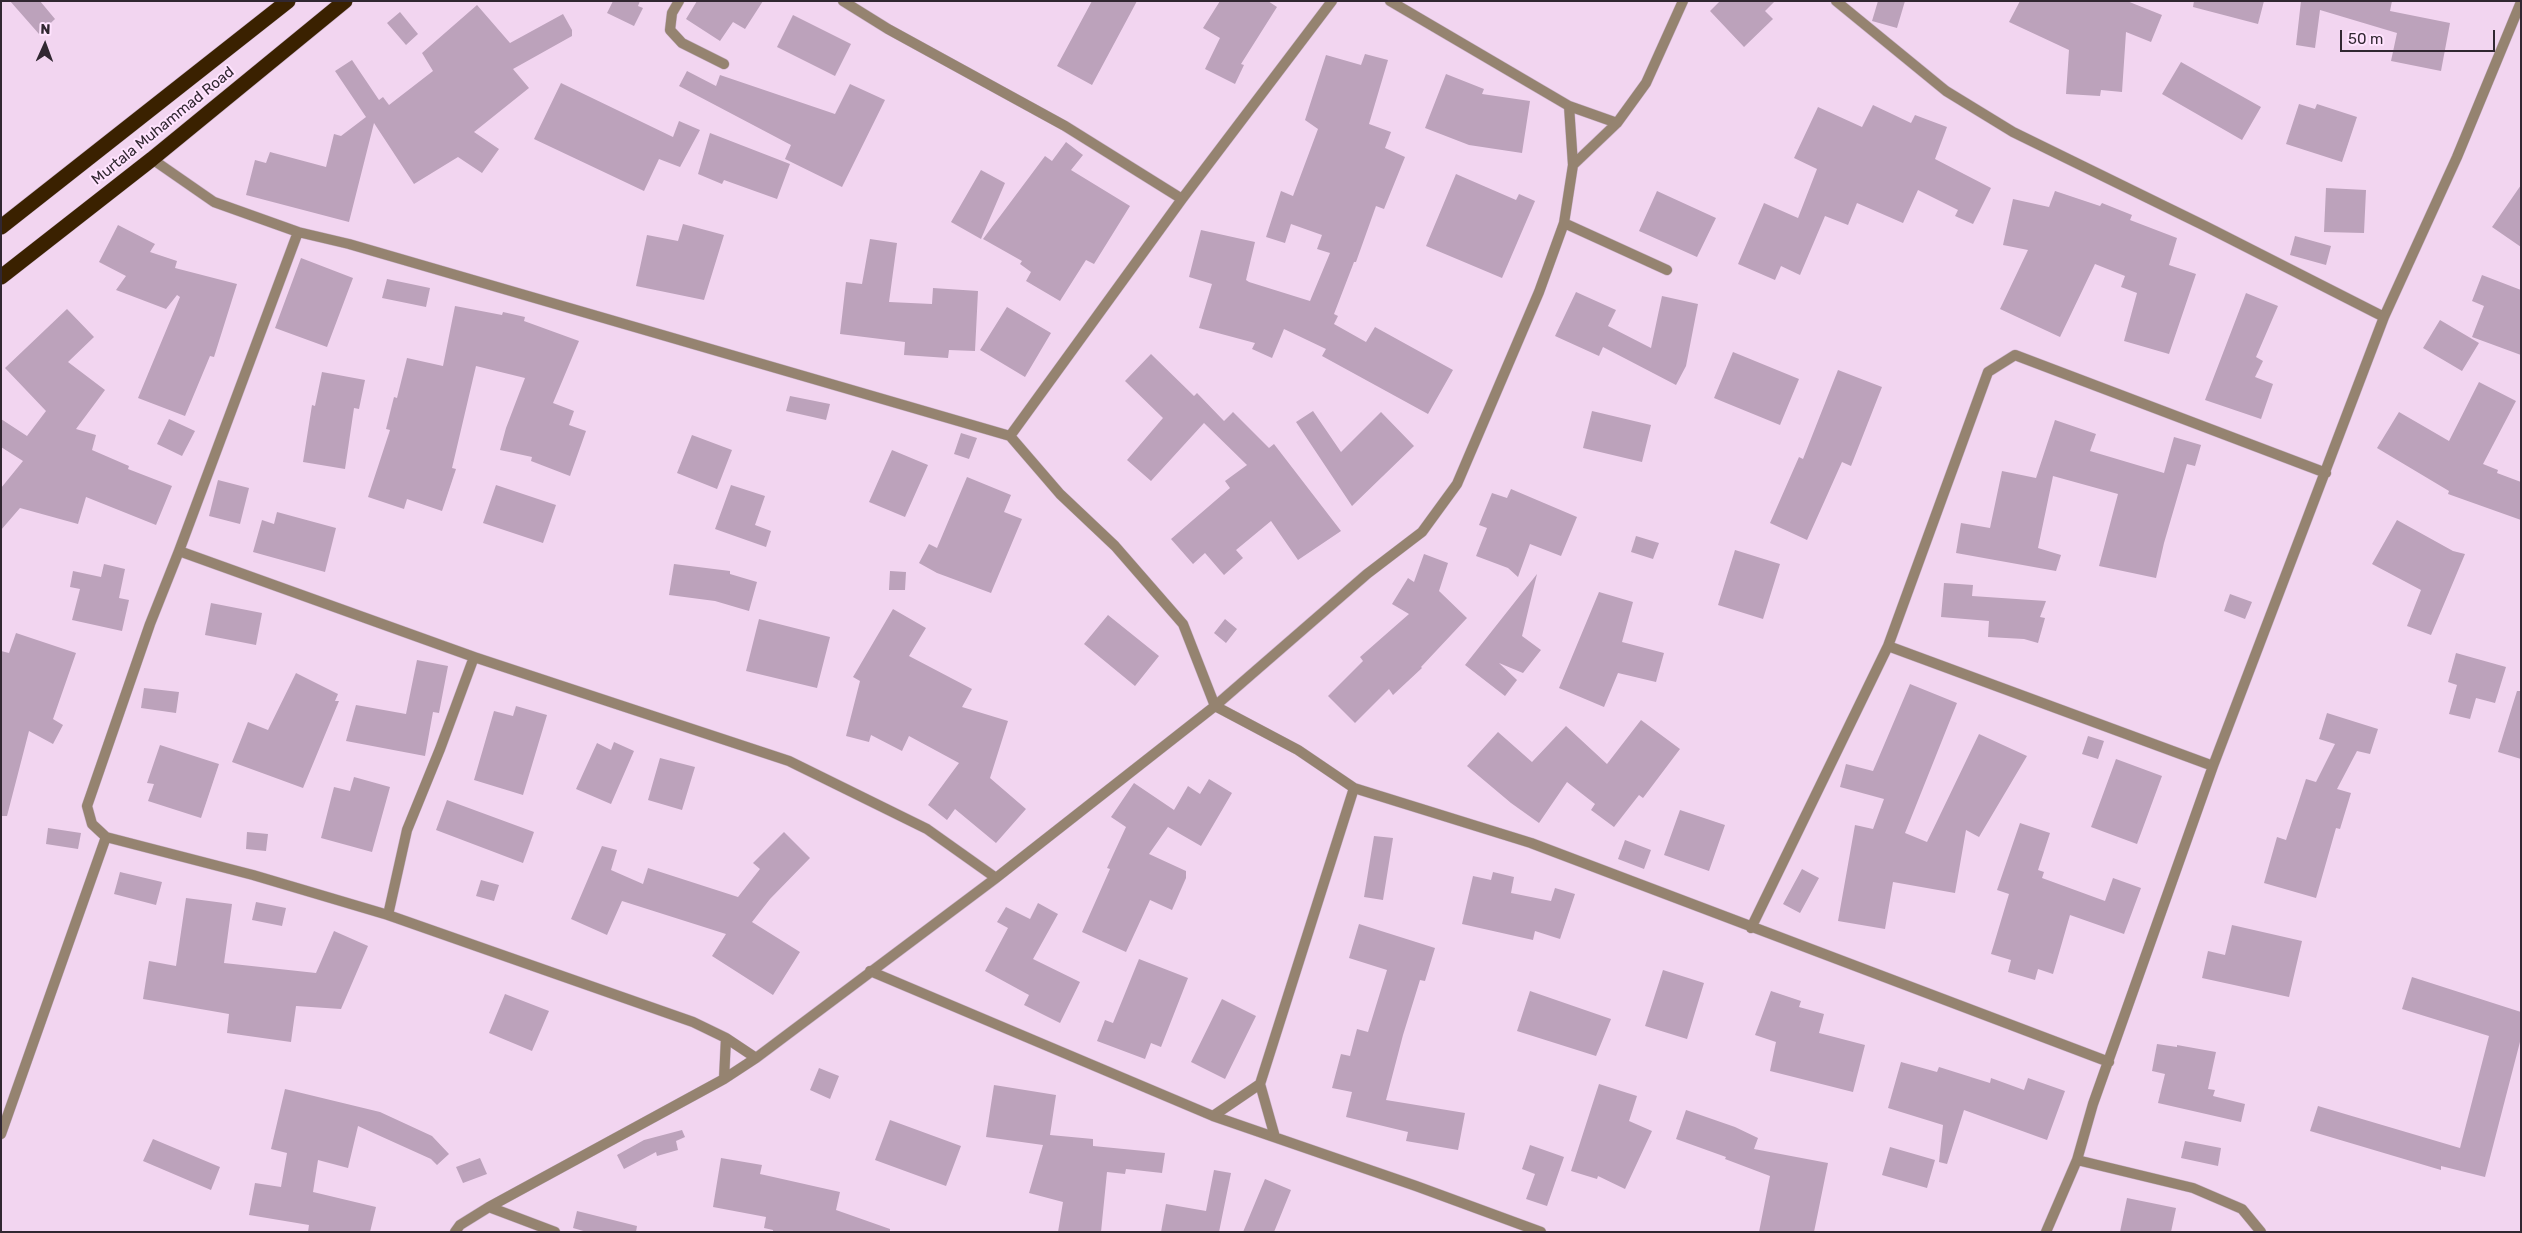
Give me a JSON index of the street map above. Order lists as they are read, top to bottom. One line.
{"streets":{"highway":["Murtala Muhammad Road"]},"scale_bar":"50 m","north":"top"}
